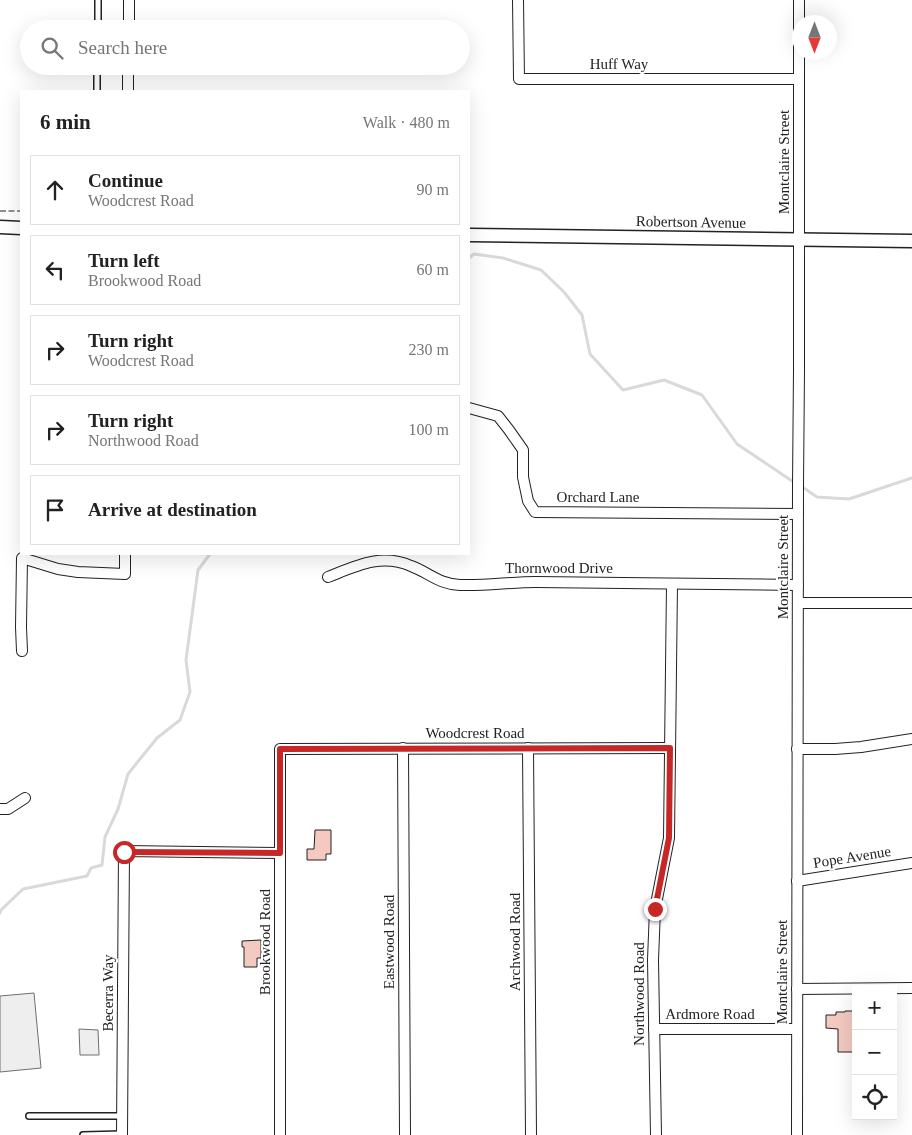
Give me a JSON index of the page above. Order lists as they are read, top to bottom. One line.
{"streets":{"street":["Huff Way","Montclaire Street","Robertson Avenue","Orchard Lane","Thornwood Drive","Woodcrest Road","Pope Avenue","Brookwood Road","Eastwood Road","Archwood Road","Becerra Way","Northwood Road","Ardmore Road"]},"crossings":[["Huff Way","Montclaire Street"],["Montclaire Street","Robertson Avenue"],["Montclaire Street","Orchard Lane"],["Montclaire Street","Thornwood Drive"],["Montclaire Street","Pope Avenue"],["Montclaire Street","Ardmore Road"],["Thornwood Drive","Northwood Road"],["Woodcrest Road","Brookwood Road"],["Woodcrest Road","Eastwood Road"],["Woodcrest Road","Archwood Road"],["Woodcrest Road","Northwood Road"],["Brookwood Road","Becerra Way"],["Northwood Road","Ardmore Road"]],"north":"bottom","page":{"search":"Search here","heading":["6 min","Walk · 480 m"],"list":[["Continue","Woodcrest Road","90 m"],["Turn left","Brookwood Road","60 m"],["Turn right","Woodcrest Road","230 m"],["Turn right","Northwood Road","100 m"],"Arrive at destination"],"map_buttons":["+","−"]}}
